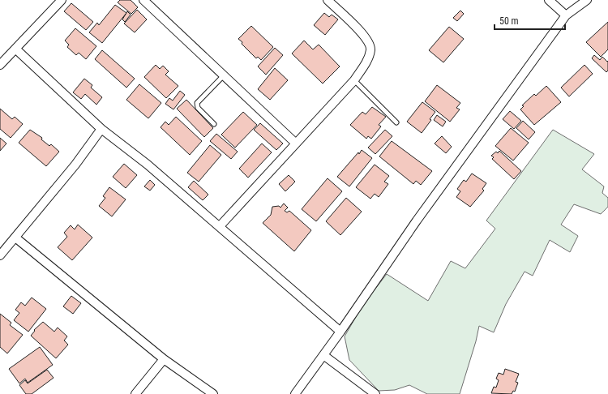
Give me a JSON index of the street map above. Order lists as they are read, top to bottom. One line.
{"scale_bar":"50 m"}
